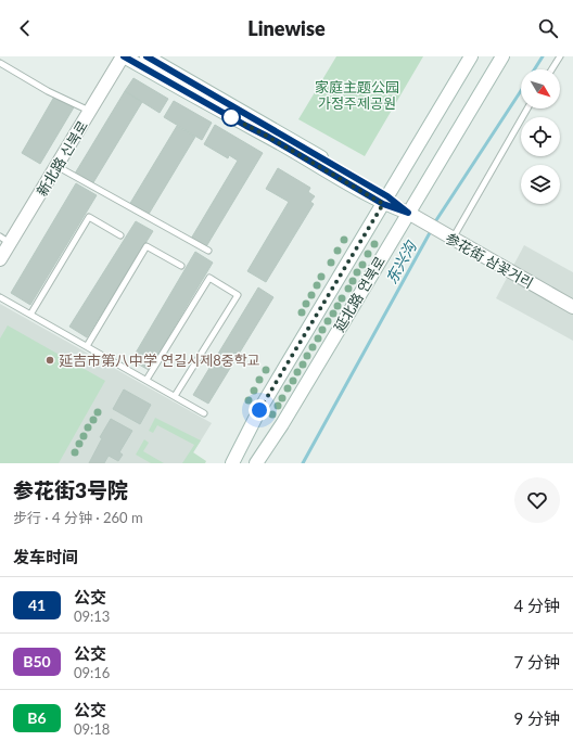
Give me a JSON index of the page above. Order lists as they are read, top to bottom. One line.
{"streets":{"main road":["新北路 신북로","参花街 삼꽃거리","延北路 연북로"]},"crossings":[["新北路 신북로","参花街 삼꽃거리"],["参花街 삼꽃거리","延北路 연북로"]],"water":["东兴沟"],"parks":["家庭主题公园 가정주제공원"],"places":["延吉市第八中学 연길시제8중학교"],"lines":["bus line 41"],"north":"bottom right","page":{"header":"Linewise","heading":[["参花街3号院","步行 · 4 分钟 · 260 m"],"发车时间"],"list":[{"mark":"41","name":"公交","note":"09:13","value":"4 分钟"},{"mark":"B50","name":"公交","note":"09:16","value":"7 分钟"},{"mark":"B6","name":"公交","note":"09:18","value":"9 分钟"}]}}
